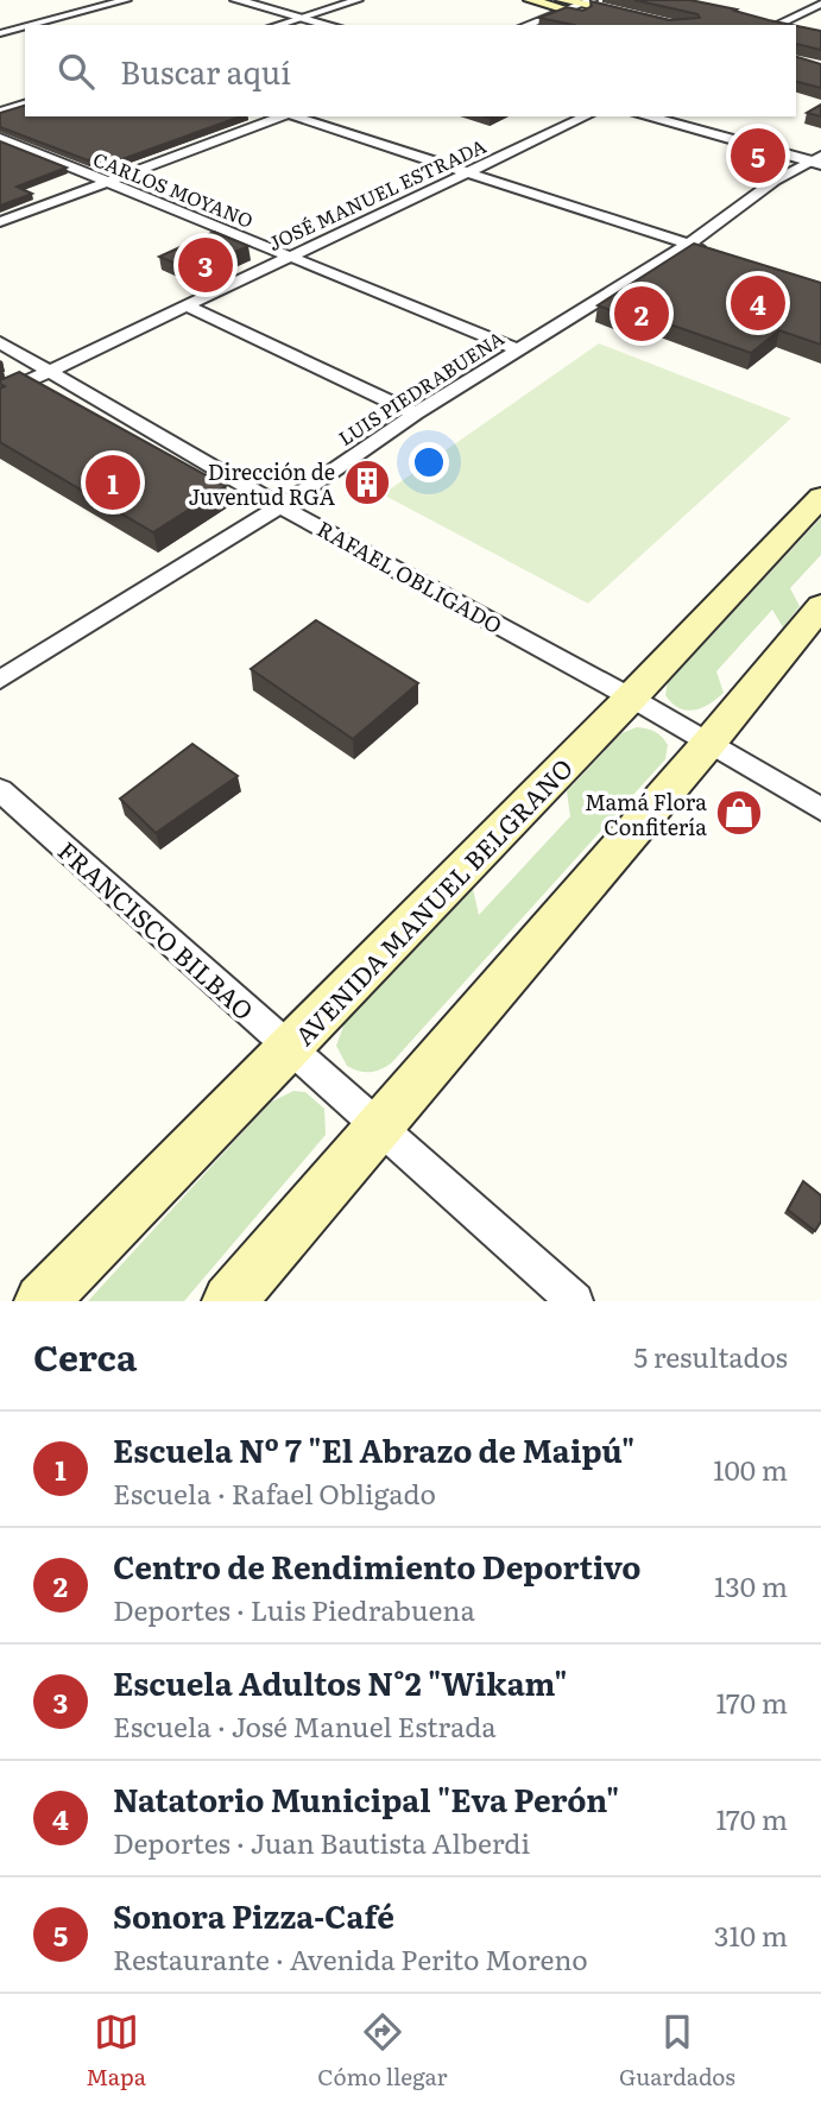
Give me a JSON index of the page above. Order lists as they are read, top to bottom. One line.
{"streets":{"main road":["AVENIDA MANUEL BELGRANO"],"street":["CARLOS MOYANO","JOSÉ MANUEL ESTRADA","LUIS PIEDRABUENA","RAFAEL OBLIGADO","FRANCISCO BILBAO"]},"crossings":[["CARLOS MOYANO","JOSÉ MANUEL ESTRADA"],["CARLOS MOYANO","LUIS PIEDRABUENA"],["JOSÉ MANUEL ESTRADA","RAFAEL OBLIGADO"],["LUIS PIEDRABUENA","RAFAEL OBLIGADO"],["RAFAEL OBLIGADO","AVENIDA MANUEL BELGRANO"],["AVENIDA MANUEL BELGRANO","FRANCISCO BILBAO"]],"places":{"building":["Dirección de Juventud RGA"],"shop":["Mamá Flora Confitería"]},"page":{"search":"Buscar aquí","pins":["5","3","4","2","1"],"heading":["Cerca","5 resultados"],"list":[{"mark":"1","name":"Escuela Nº 7 \"El Abrazo de Maipú\"","note":"Escuela · Rafael Obligado","value":"100 m"},{"mark":"2","name":"Centro de Rendimiento Deportivo","note":"Deportes · Luis Piedrabuena","value":"130 m"},{"mark":"3","name":"Escuela Adultos N°2 \"Wikam\"","note":"Escuela · José Manuel Estrada","value":"170 m"},{"mark":"4","name":"Natatorio Municipal \"Eva Perón\"","note":"Deportes · Juan Bautista Alberdi","value":"170 m"},{"mark":"5","name":"Sonora Pizza-Café","note":"Restaurante · Avenida Perito Moreno","value":"310 m"}],"nav":["Mapa","Cómo llegar","Guardados"]}}
